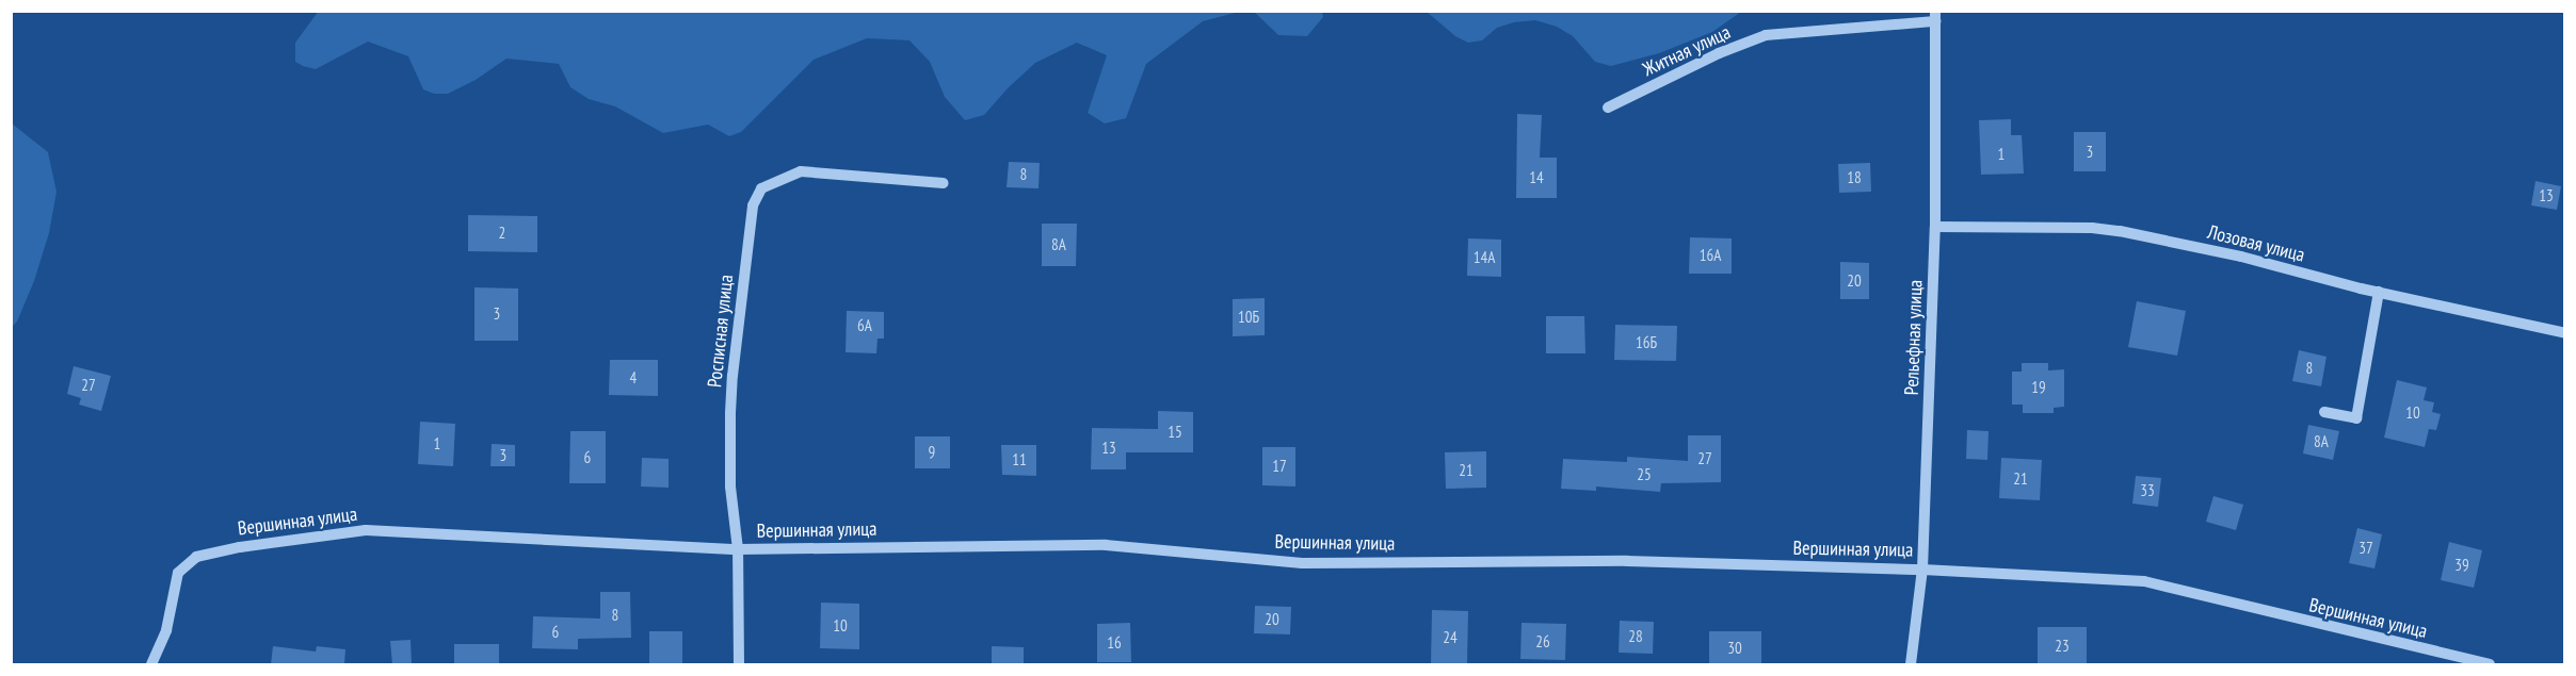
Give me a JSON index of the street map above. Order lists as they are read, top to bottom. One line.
{"streets":{"street":["Житная улица","Лозовая улица","Росписная улица","Рельефная улица","Вершинная улица"]},"crossings":[["Житная улица","Рельефная улица"],["Лозовая улица","Рельефная улица"],["Росписная улица","Вершинная улица"],["Рельефная улица","Вершинная улица"]],"house_numbers":["3","1","8","14","18","13","2","8А","16А","14А","20","3","10Б","6А","16Б","8","4","27","19","10","15","8А","1","13","9","3","6","27","11","17","21","25","21","33","37","39","8","20","10","6","28","24","26","16","23","30"]}
